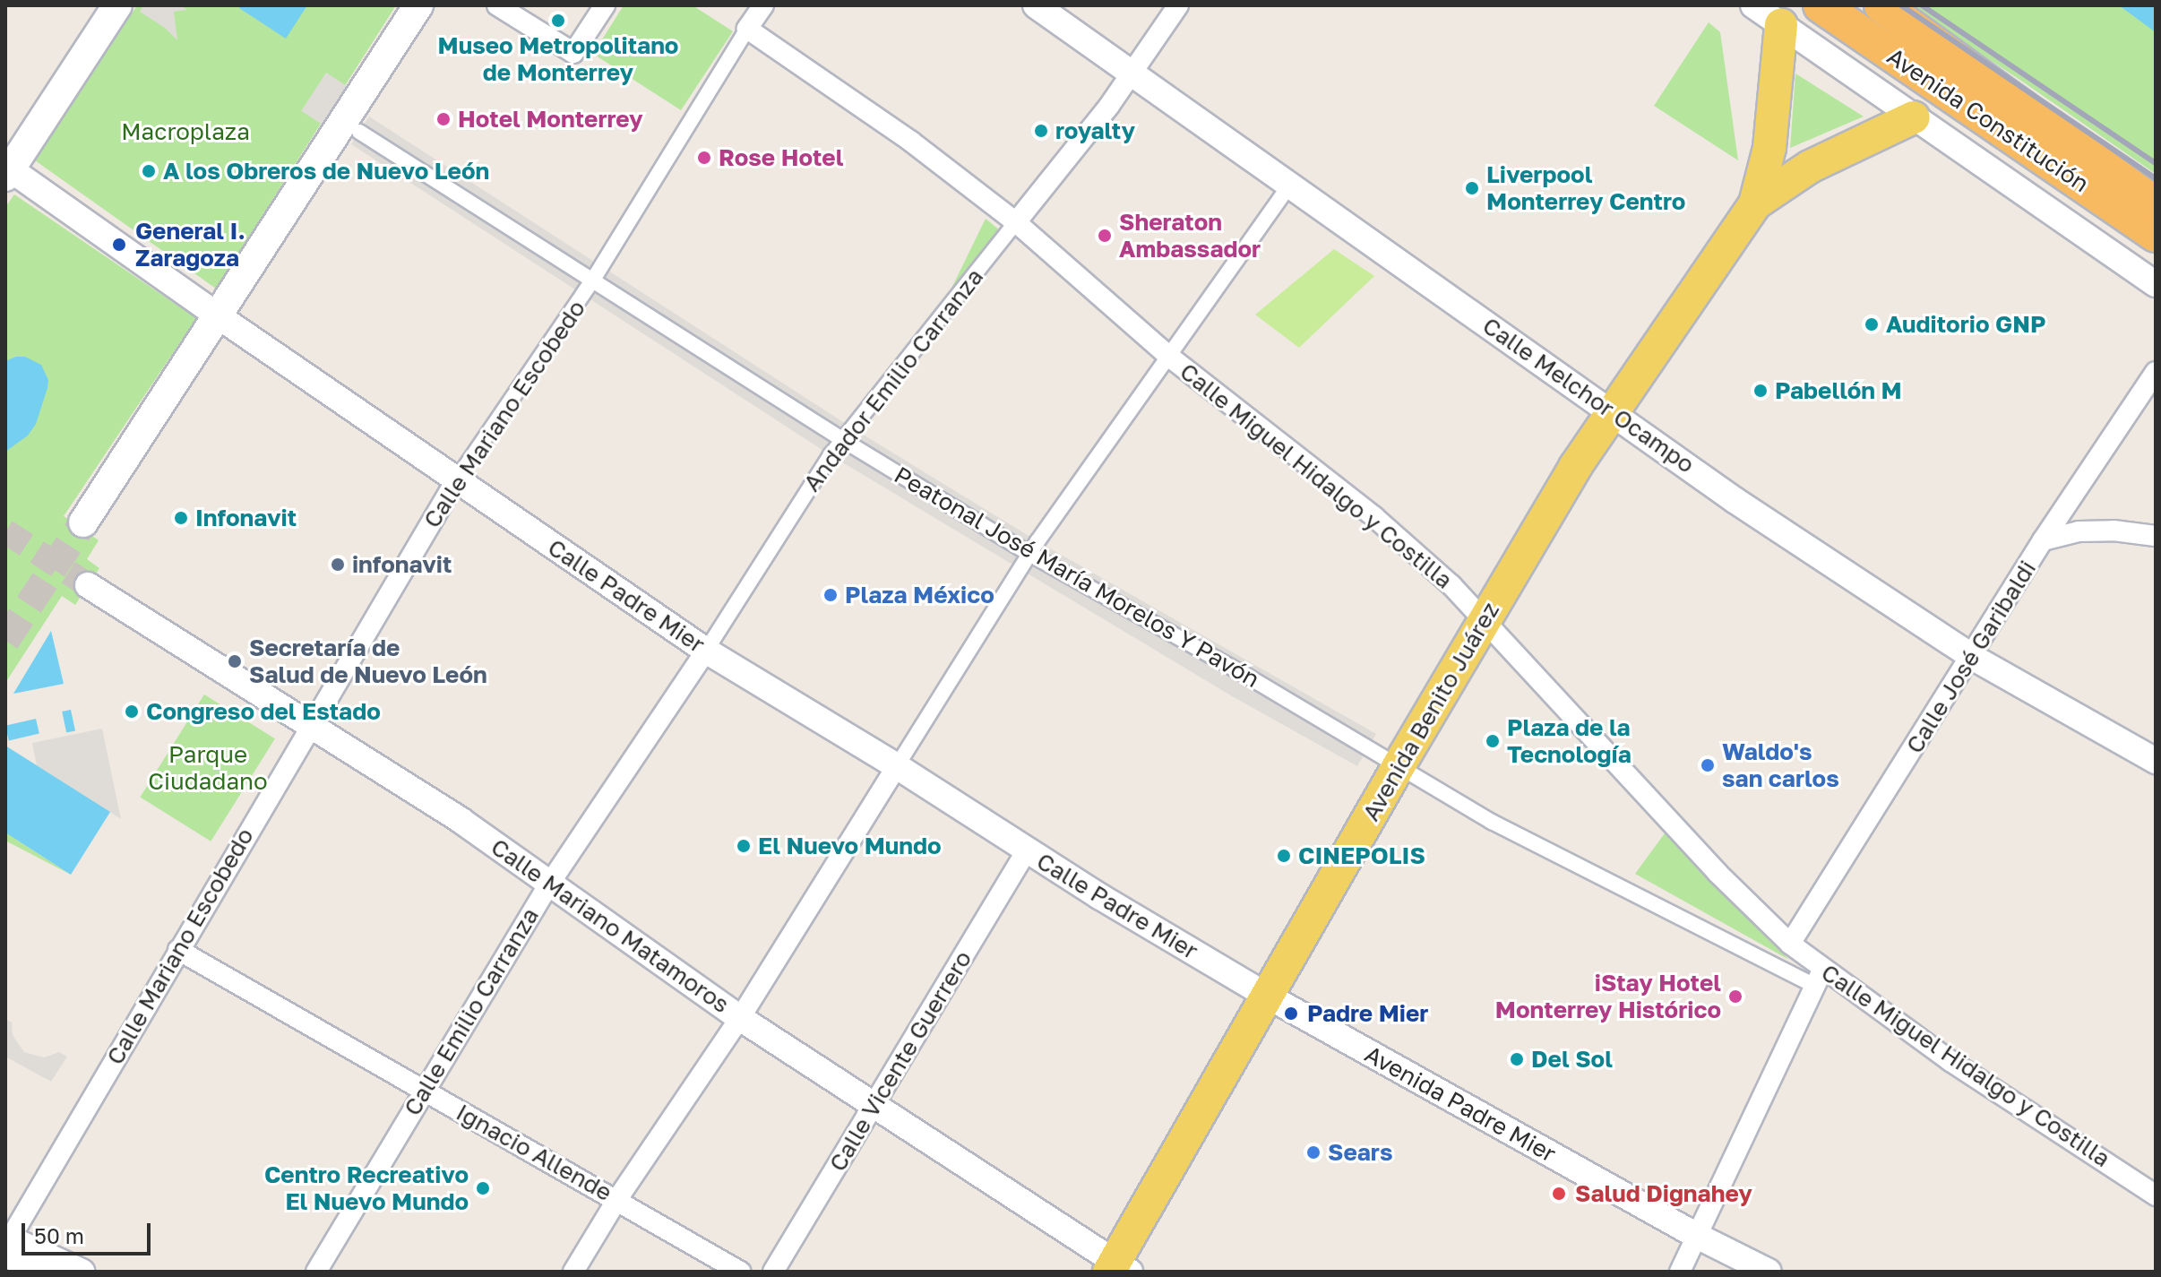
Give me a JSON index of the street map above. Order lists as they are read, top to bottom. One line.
{"streets":{"highway":["Avenida Constitución"],"main road":["Avenida Benito Juárez"],"street":["Andador Emilio Carranza","Calle Melchor Ocampo","Calle Mariano Escobedo","Calle Miguel Hidalgo y Costilla","Peatonal José María Morelos Y Pavón","Calle Padre Mier","Calle José Garibaldi","Calle Mariano Matamoros","Calle Emilio Carranza","Calle Vicente Guerrero","Avenida Padre Mier","Ignacio Allende"]},"crossings":[["Avenida Constitución","Avenida Benito Juárez"],["Andador Emilio Carranza","Calle Miguel Hidalgo y Costilla"],["Andador Emilio Carranza","Peatonal José María Morelos Y Pavón"],["Andador Emilio Carranza","Calle Padre Mier"],["Andador Emilio Carranza","Calle Emilio Carranza"],["Calle Melchor Ocampo","Calle José Garibaldi"],["Calle Melchor Ocampo","Avenida Benito Juárez"],["Calle Mariano Escobedo","Calle Miguel Hidalgo y Costilla"],["Calle Mariano Escobedo","Peatonal José María Morelos Y Pavón"],["Calle Mariano Escobedo","Calle Padre Mier"],["Calle Mariano Escobedo","Calle Mariano Matamoros"],["Calle Mariano Escobedo","Ignacio Allende"],["Calle Miguel Hidalgo y Costilla","Peatonal José María Morelos Y Pavón"],["Calle Miguel Hidalgo y Costilla","Calle José Garibaldi"],["Calle Miguel Hidalgo y Costilla","Avenida Benito Juárez"],["Peatonal José María Morelos Y Pavón","Avenida Benito Juárez"],["Calle Padre Mier","Avenida Benito Juárez"],["Calle Padre Mier","Calle Emilio Carranza"],["Calle Padre Mier","Calle Vicente Guerrero"],["Calle Padre Mier","Avenida Padre Mier"],["Avenida Benito Juárez","Calle Mariano Matamoros"],["Avenida Benito Juárez","Avenida Padre Mier"],["Calle Mariano Matamoros","Calle Emilio Carranza"],["Calle Mariano Matamoros","Calle Vicente Guerrero"],["Calle Emilio Carranza","Ignacio Allende"]],"parks":["Macroplaza","Parque Ciudadano"],"places":["Museo Metropolitano de Monterrey","Hotel Monterrey","royalty","Rose Hotel","A los Obreros de Nuevo León","Liverpool Monterrey Centro","Sheraton Ambassador","General I. Zaragoza","Auditorio GNP","Pabellón M","Infonavit","infonavit","Plaza México","Secretaría de Salud de Nuevo León","Congreso del Estado","Plaza de la Tecnología","Waldo's san carlos","El Nuevo Mundo","CINEPOLIS","iStay Hotel Monterrey Histórico","Padre Mier","Del Sol","Sears","Centro Recreativo El Nuevo Mundo","Salud Dignahey"],"scale_bar":"50 m"}
